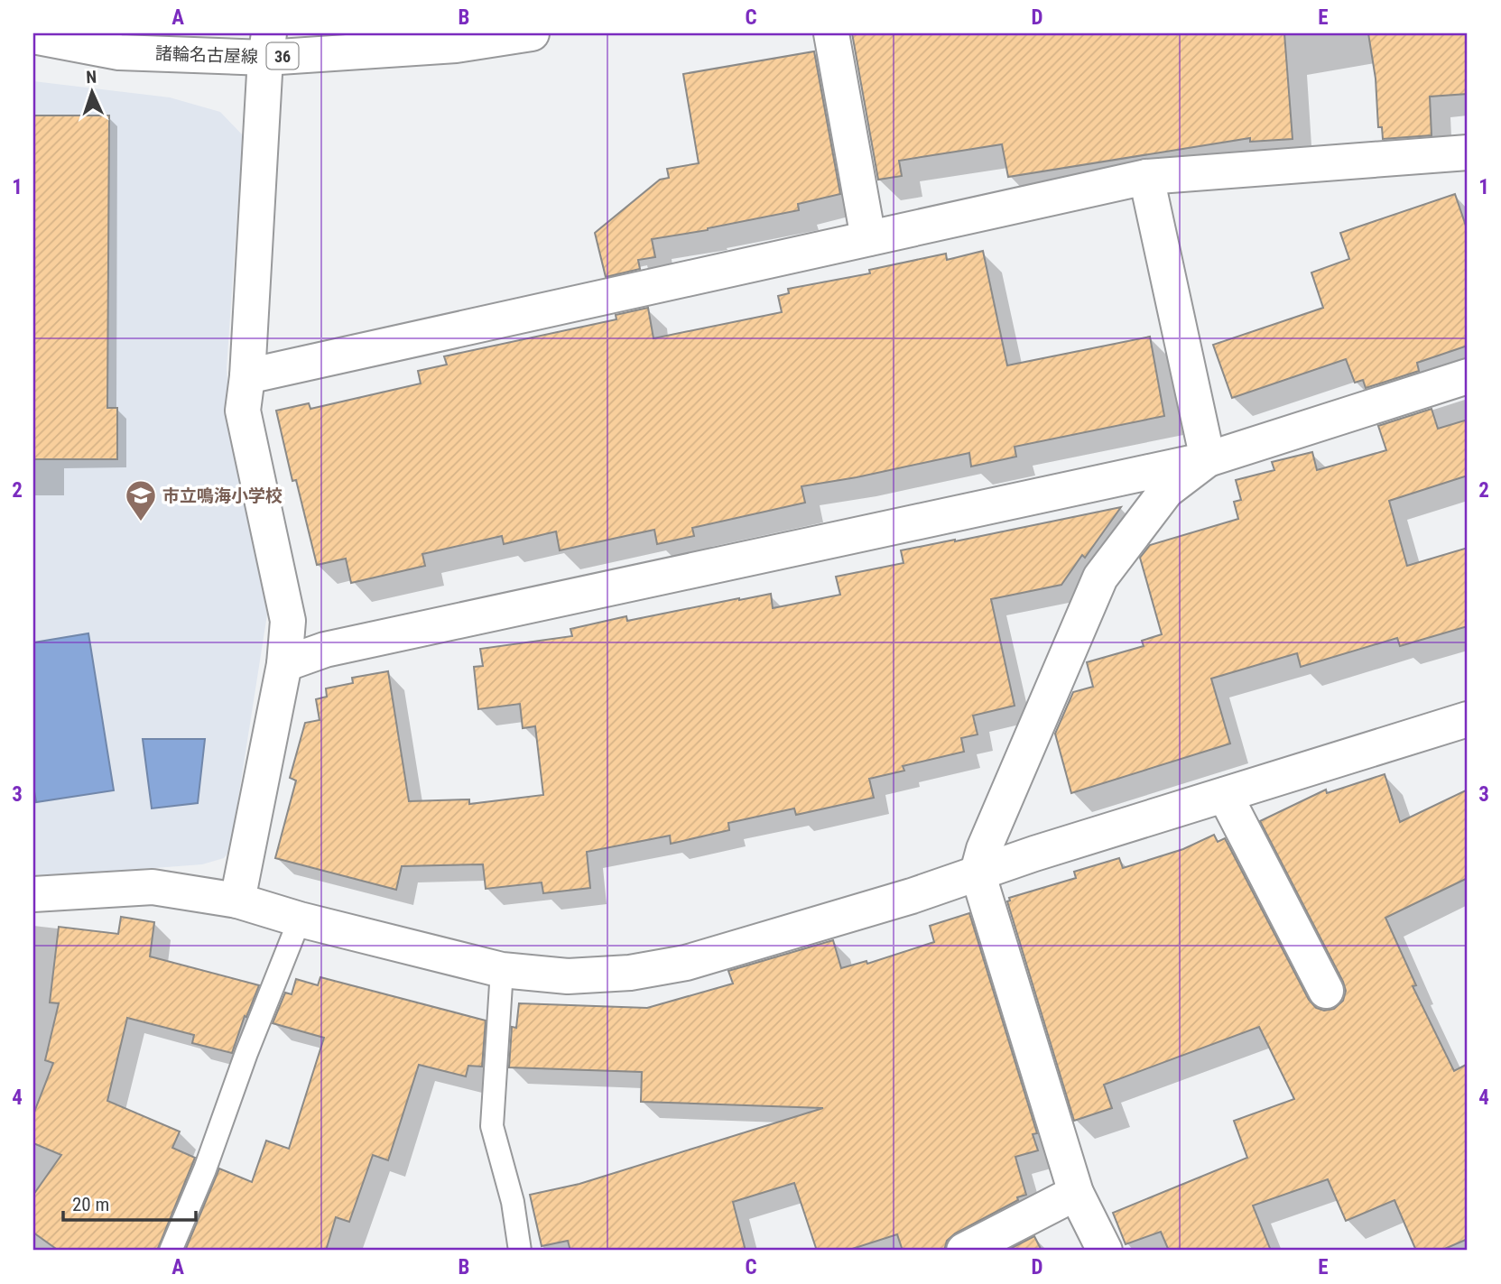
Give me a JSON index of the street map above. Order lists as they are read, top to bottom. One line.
{"streets":{"street":["諸輪名古屋線","36"]},"places":{"school or university":["市立鳴海小学校"]},"scale_bar":"20 m","north":"top","grid":{"columns":["A","B","C","D","E"],"rows":["1","2","3","4"]}}
